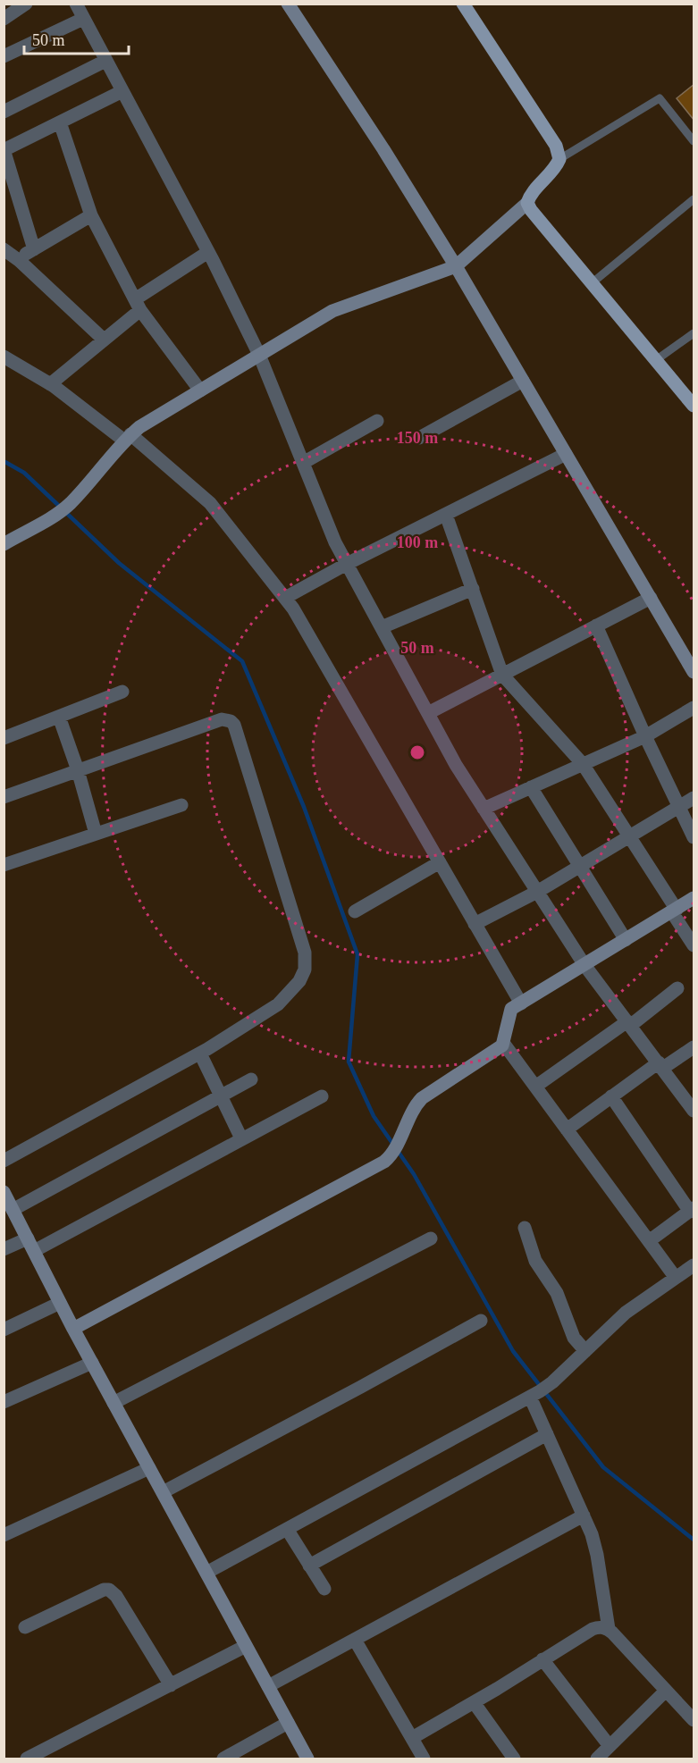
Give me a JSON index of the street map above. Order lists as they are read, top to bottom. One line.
{"scale_bar":"50 m","rings":["150 m","100 m","50 m"]}
